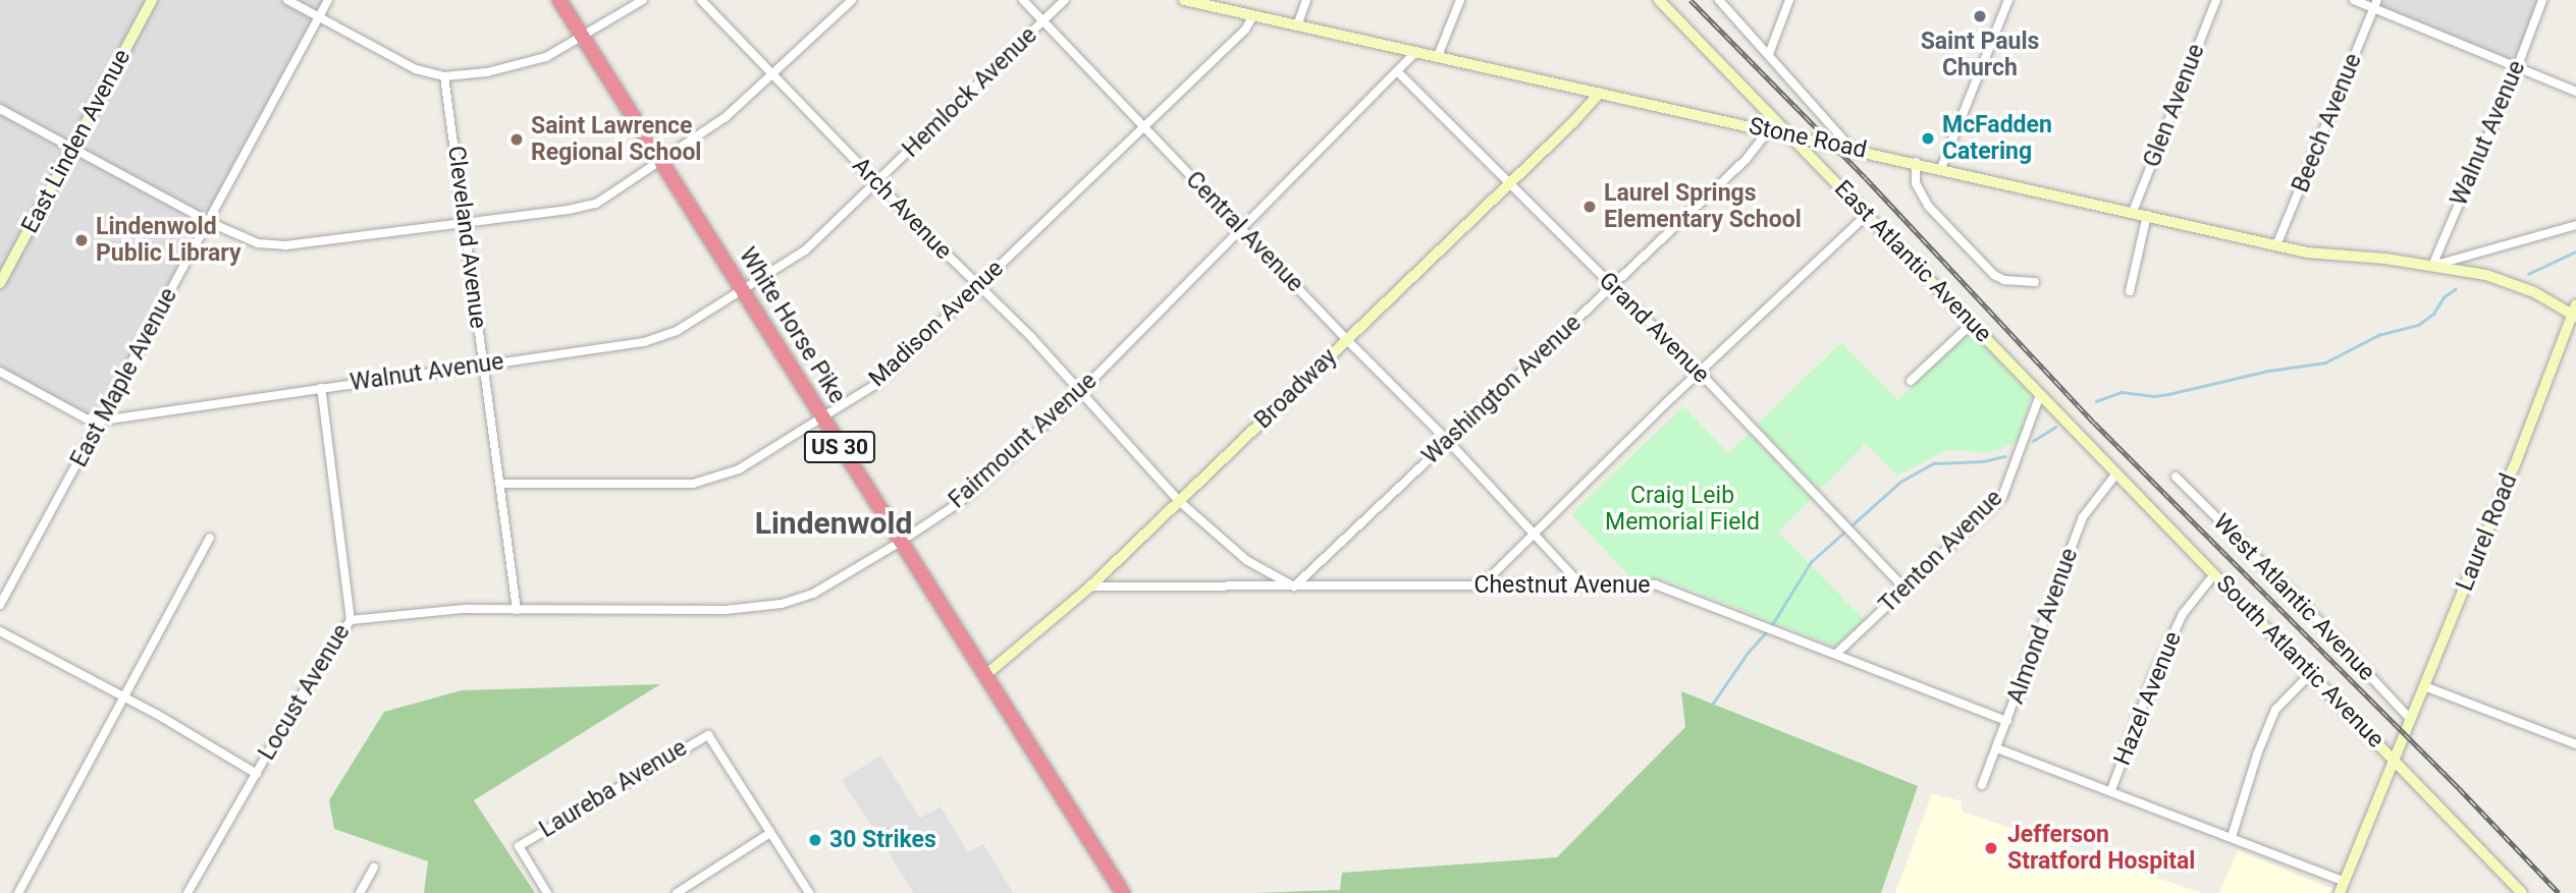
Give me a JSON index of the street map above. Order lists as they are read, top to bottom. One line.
{"streets":{"highway":["White Horse Pike","US 30"],"street":["Hemlock Avenue","Glen Avenue","Beech Avenue","Walnut Avenue","Stone Road","East Linden Avenue","Arch Avenue","Central Avenue","Cleveland Avenue","East Atlantic Avenue","Madison Avenue","Grand Avenue","East Maple Avenue","Broadway","Washington Avenue","Fairmount Avenue","Laurel Road","Trenton Avenue","Chestnut Avenue","West Atlantic Avenue","Almond Avenue","South Atlantic Avenue","Locust Avenue","Hazel Avenue","Laureba Avenue"]},"crossings":[["Hemlock Avenue","Walnut Avenue"],["Hemlock Avenue","Arch Avenue"],["Hemlock Avenue","Central Avenue"],["Hemlock Avenue","White Horse Pike"],["Glen Avenue","Stone Road"],["Beech Avenue","Stone Road"],["Walnut Avenue","Stone Road"],["Walnut Avenue","Cleveland Avenue"],["Walnut Avenue","White Horse Pike"],["Walnut Avenue","East Maple Avenue"],["Walnut Avenue","Locust Avenue"],["Stone Road","East Atlantic Avenue"],["Stone Road","Madison Avenue"],["Stone Road","Broadway"],["Stone Road","Washington Avenue"],["Stone Road","Fairmount Avenue"],["Stone Road","Laurel Road"],["Arch Avenue","Madison Avenue"],["Arch Avenue","Broadway"],["Arch Avenue","Washington Avenue"],["Arch Avenue","Fairmount Avenue"],["Arch Avenue","Chestnut Avenue"],["Central Avenue","Madison Avenue"],["Central Avenue","Broadway"],["Central Avenue","Washington Avenue"],["Central Avenue","Fairmount Avenue"],["Central Avenue","Chestnut Avenue"],["Cleveland Avenue","Madison Avenue"],["Cleveland Avenue","Fairmount Avenue"],["East Atlantic Avenue","Trenton Avenue"],["East Atlantic Avenue","South Atlantic Avenue"],["Madison Avenue","White Horse Pike"],["White Horse Pike","Broadway"],["White Horse Pike","Fairmount Avenue"],["Grand Avenue","Broadway"],["Grand Avenue","Washington Avenue"],["Grand Avenue","Fairmount Avenue"],["Grand Avenue","Trenton Avenue"],["Broadway","Chestnut Avenue"],["Washington Avenue","Chestnut Avenue"],["Fairmount Avenue","Locust Avenue"],["Laurel Road","West Atlantic Avenue"],["Laurel Road","South Atlantic Avenue"],["Trenton Avenue","Chestnut Avenue"],["Chestnut Avenue","Almond Avenue"],["Almond Avenue","South Atlantic Avenue"],["South Atlantic Avenue","Hazel Avenue"]],"districts":["Lindenwold"],"parks":["Craig Leib Memorial Field"],"places":["Saint Pauls Church","McFadden Catering","Saint Lawrence Regional School","Laurel Springs Elementary School","Lindenwold Public Library","30 Strikes","Jefferson Stratford Hospital"]}
